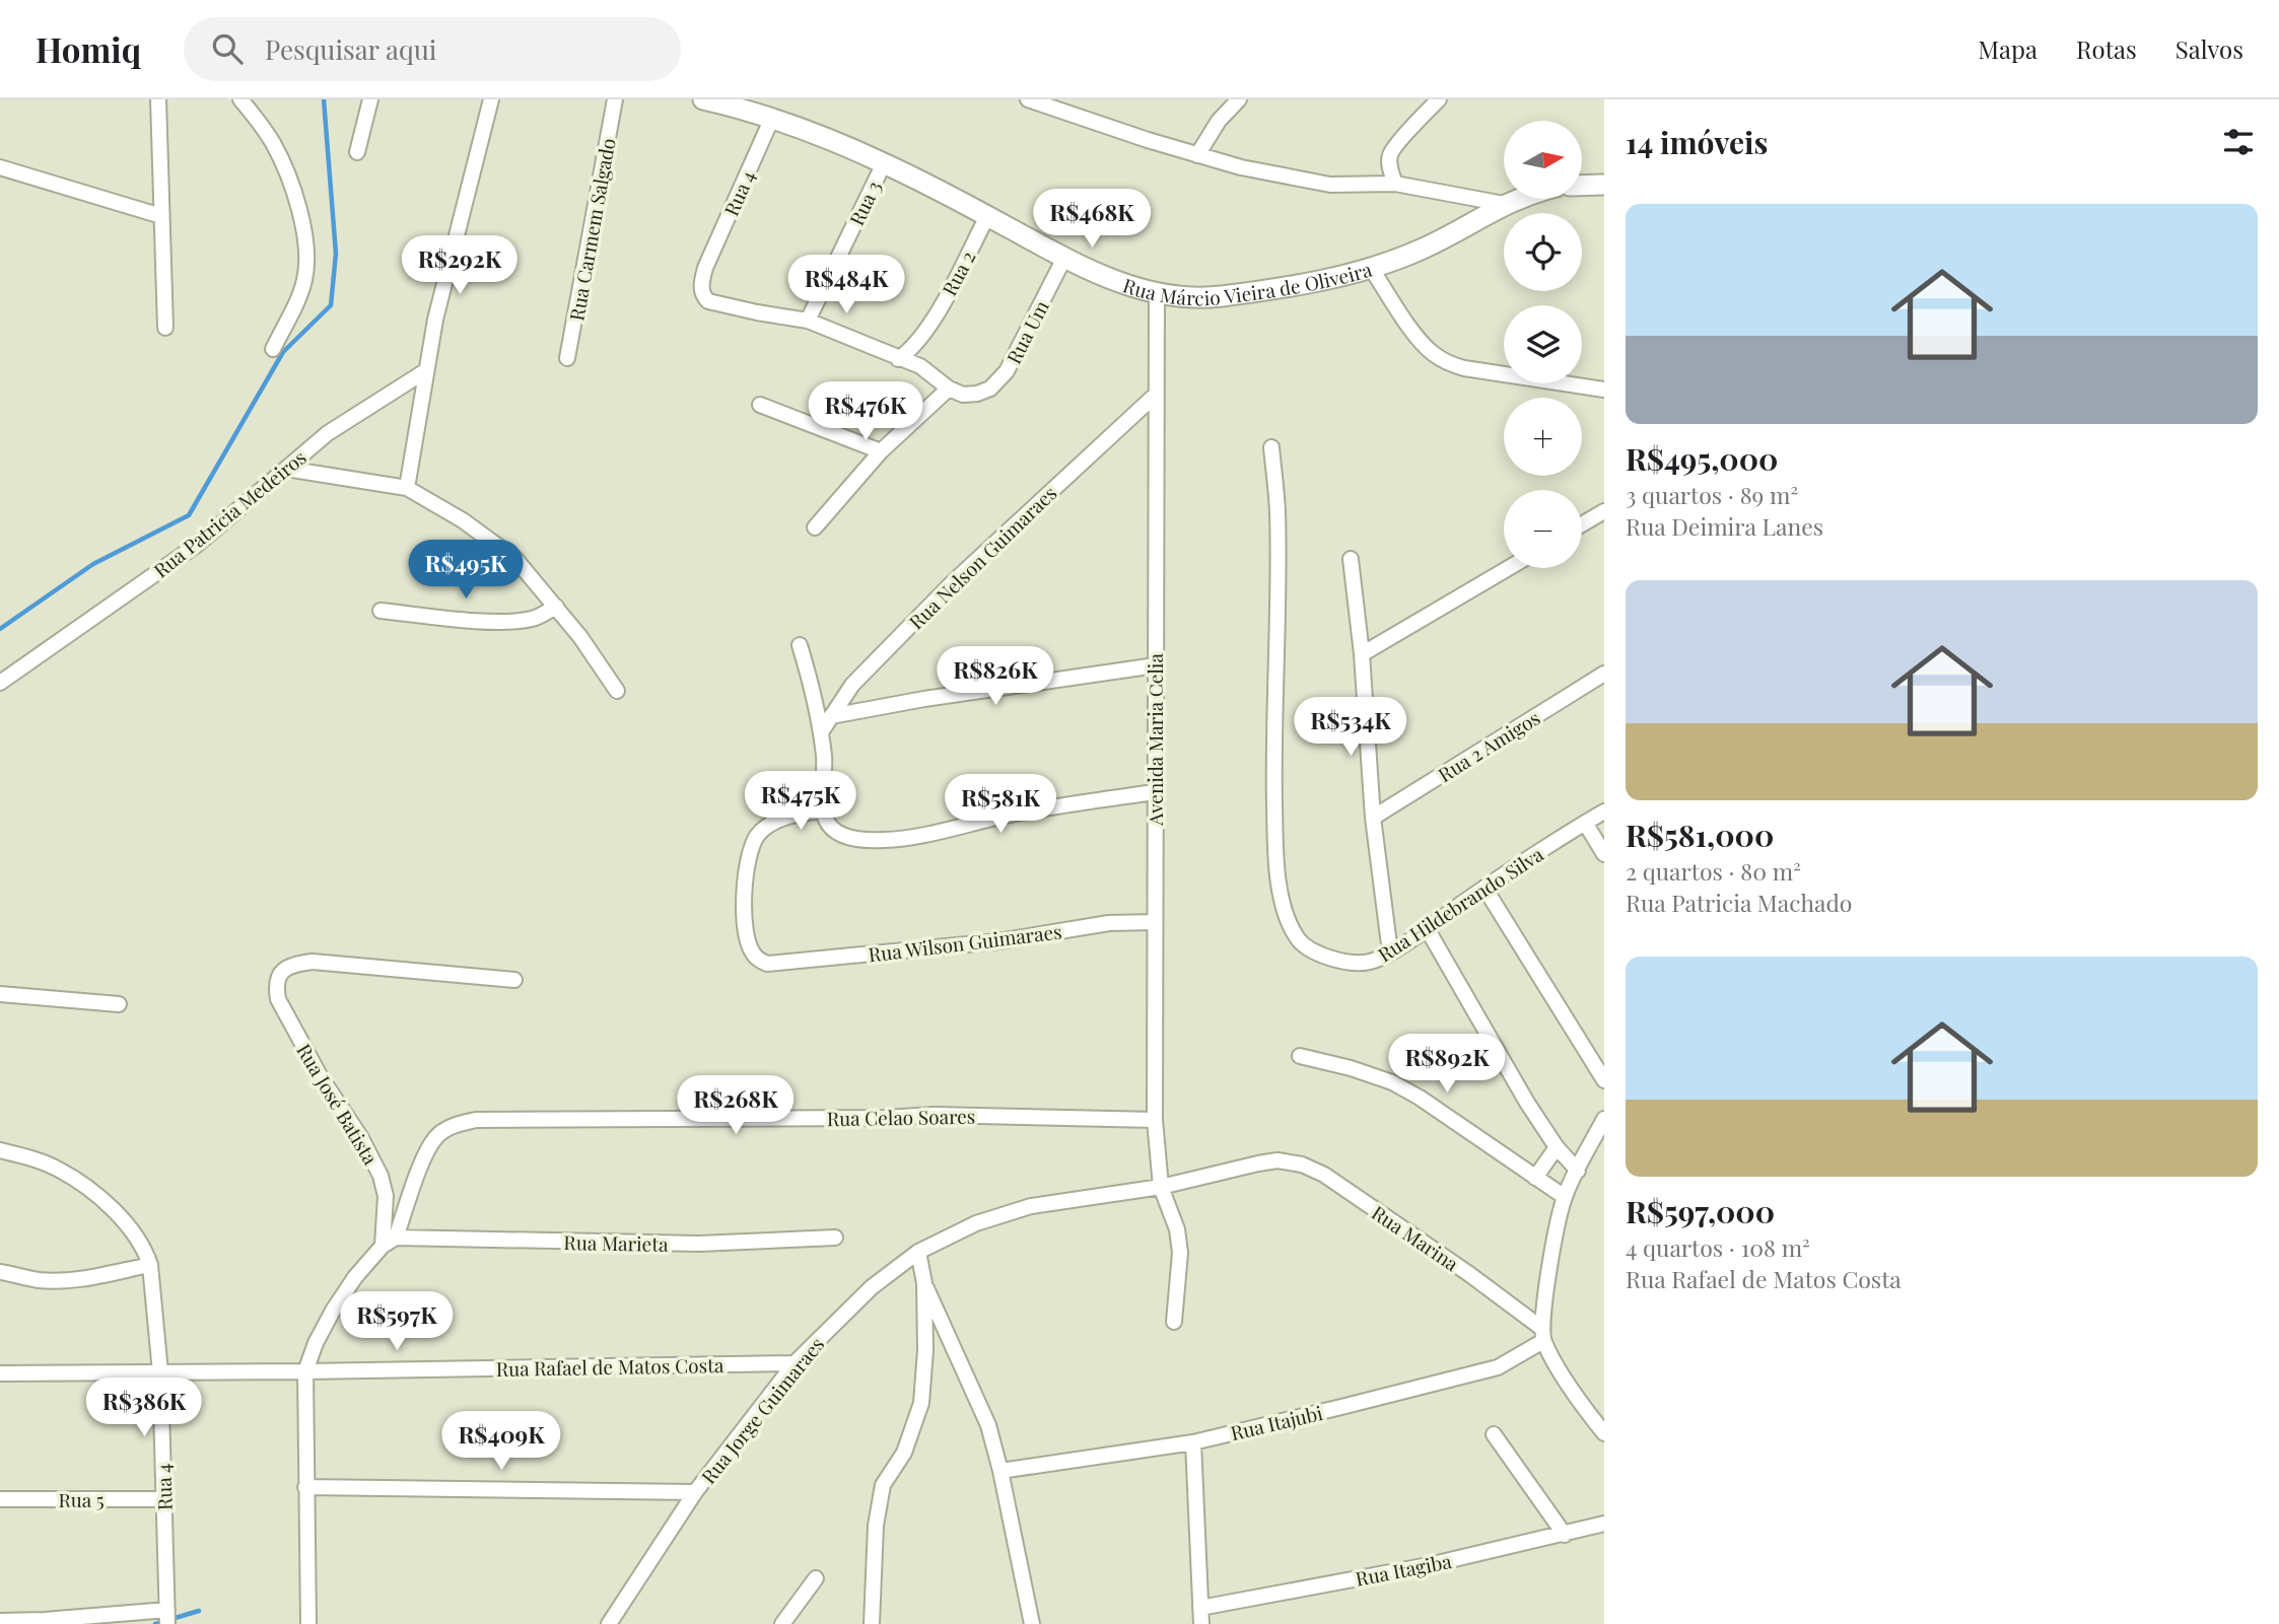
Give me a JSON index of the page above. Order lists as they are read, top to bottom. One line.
{"streets":{"main road":["Rua Márcio Vieira de Oliveira"],"street":["Rua 4","Rua 3","Rua Carmem Salgado","Rua 2","Rua Um","Rua Patricia Medeiros","Rua Nelson Guimaraes","Avenida Maria Celia","Rua 2 Amigos","Rua Hildebrando Silva","Rua Wilson Guimaraes","Rua José Batista","Rua Celao Soares","Rua Marina","Rua Marieta","Rua Rafael de Matos Costa","Rua Jorge Guimaraes","Rua Itajubi","Rua 5","Rua Itagiba"]},"crossings":[["Rua 4","Rua 3"],["Rua 4","Rua Márcio Vieira de Oliveira"],["Rua 4","Rua Rafael de Matos Costa"],["Rua 4","Rua 5"],["Rua 3","Rua Márcio Vieira de Oliveira"],["Rua 2","Rua Márcio Vieira de Oliveira"],["Rua Márcio Vieira de Oliveira","Rua Um"],["Rua Márcio Vieira de Oliveira","Avenida Maria Celia"],["Rua Nelson Guimaraes","Avenida Maria Celia"],["Avenida Maria Celia","Rua Wilson Guimaraes"],["Avenida Maria Celia","Rua Celao Soares"],["Avenida Maria Celia","Rua Marina"],["Avenida Maria Celia","Rua Jorge Guimaraes"],["Rua José Batista","Rua Celao Soares"],["Rua José Batista","Rua Marieta"],["Rua Celao Soares","Rua Marieta"],["Rua Marina","Rua Jorge Guimaraes"],["Rua Marina","Rua Itajubi"],["Rua Rafael de Matos Costa","Rua Jorge Guimaraes"]],"north":"right","page":{"header":"Homiq","search":"Pesquisar aqui","nav":["Mapa","Rotas","Salvos"],"heading":"14 imóveis","map_buttons":["+","−"],"list":[{"name":"R$495,000","note":"3 quartos · 89 m² · Rua Deimira Lanes"},{"name":"R$581,000","note":"2 quartos · 80 m² · Rua Patricia Machado"},{"name":"R$597,000","note":"4 quartos · 108 m² · Rua Rafael de Matos Costa"}],"price":["R$468K","R$292K","R$484K","R$476K","R$495K","R$826K","R$534K","R$475K","R$581K","R$892K","R$268K","R$597K","R$386K","R$409K"]}}
